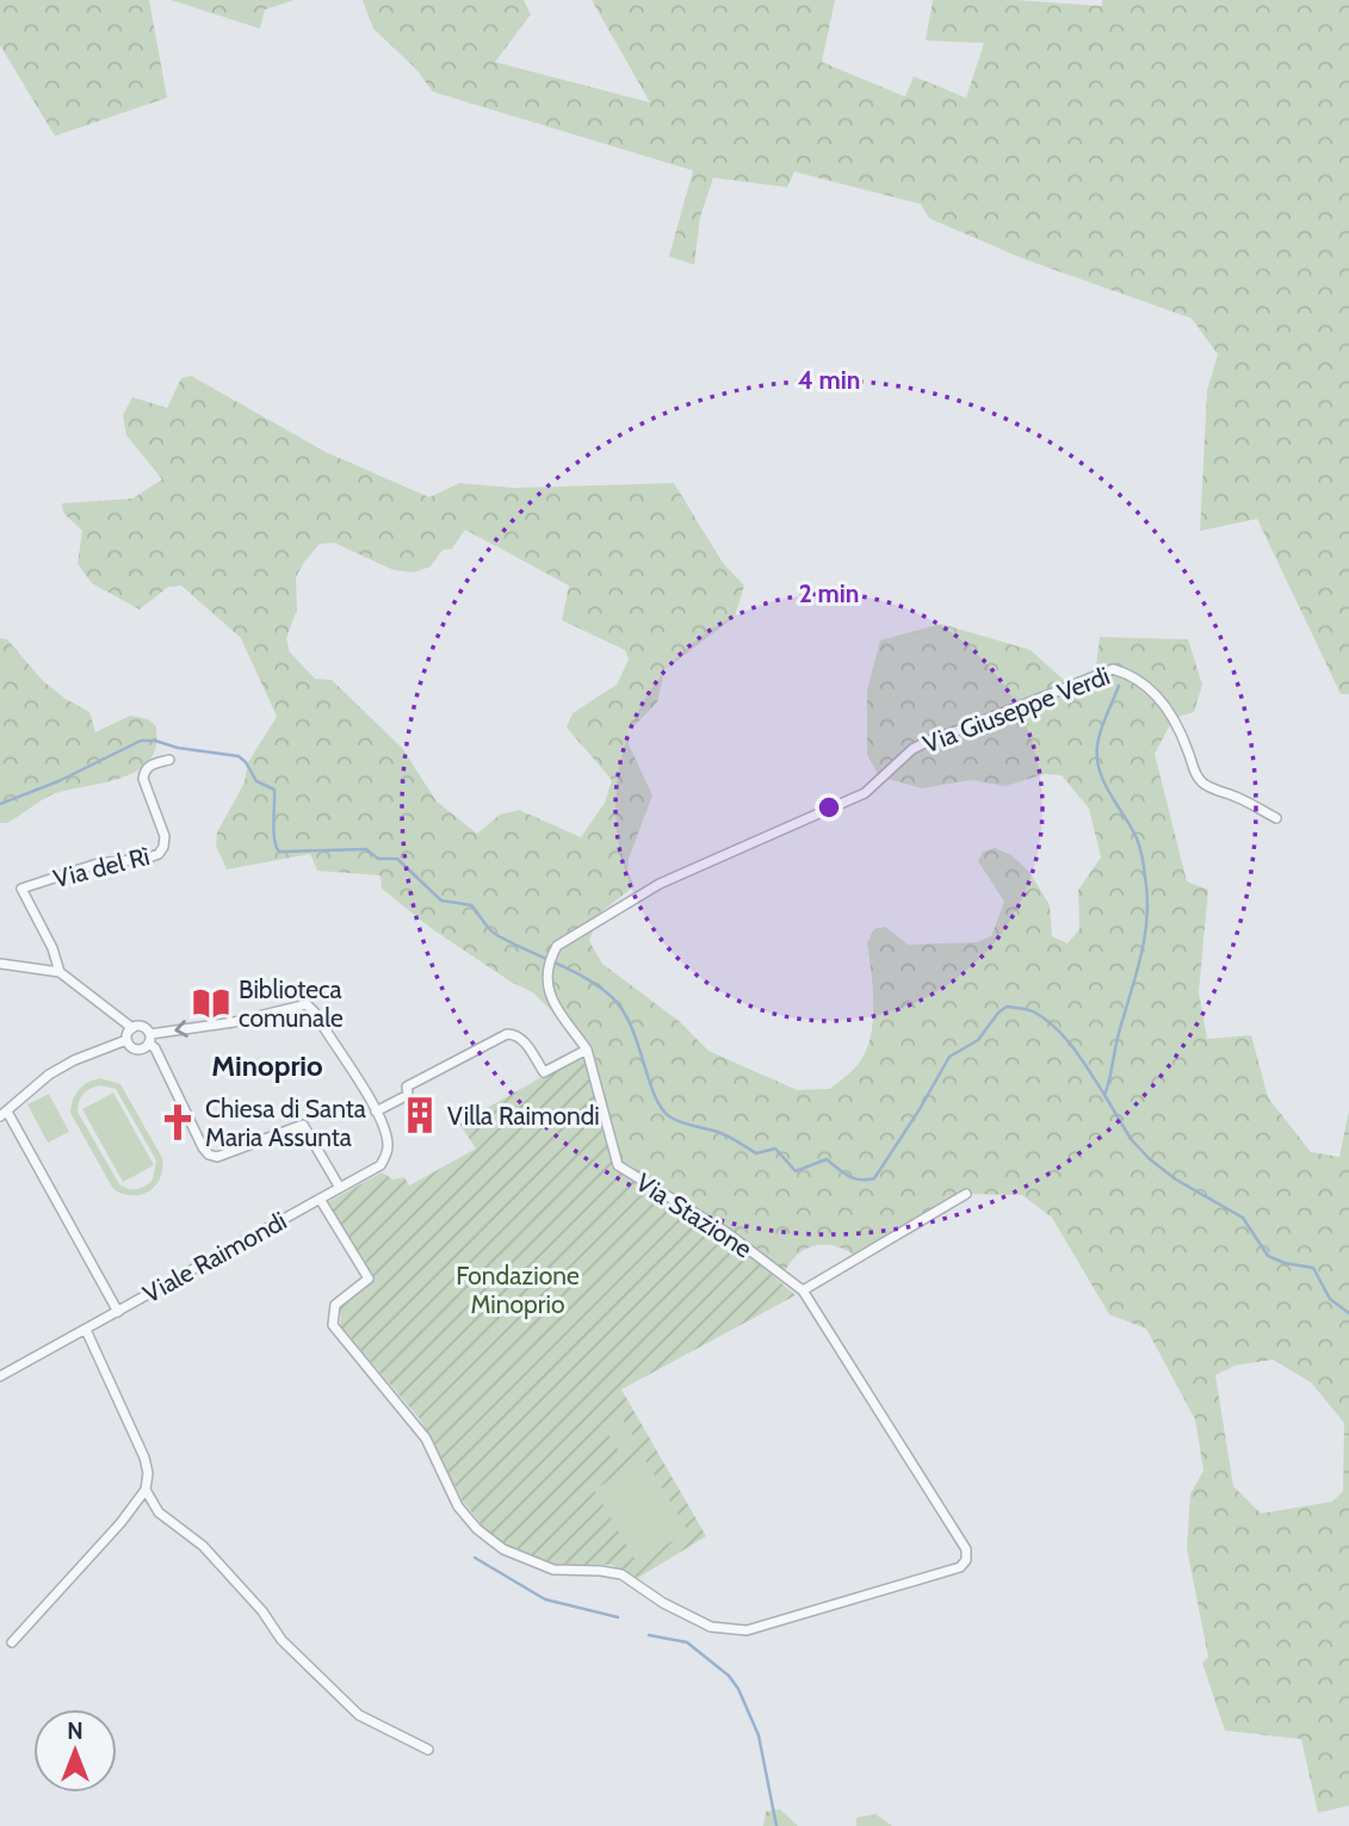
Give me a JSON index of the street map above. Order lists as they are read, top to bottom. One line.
{"streets":{"street":["Via Giuseppe Verdi","Via del Rì","Via Stazione","Viale Raimondi"]},"crossings":[["Via Giuseppe Verdi","Via Stazione"]],"districts":["Minoprio"],"parks":["Fondazione Minoprio"],"places":{"library":["Biblioteca comunale"],"building":["Villa Raimondi"],"church":["Chiesa di Santa Maria Assunta"]},"north":"top","rings":["4 min","2 min"]}
